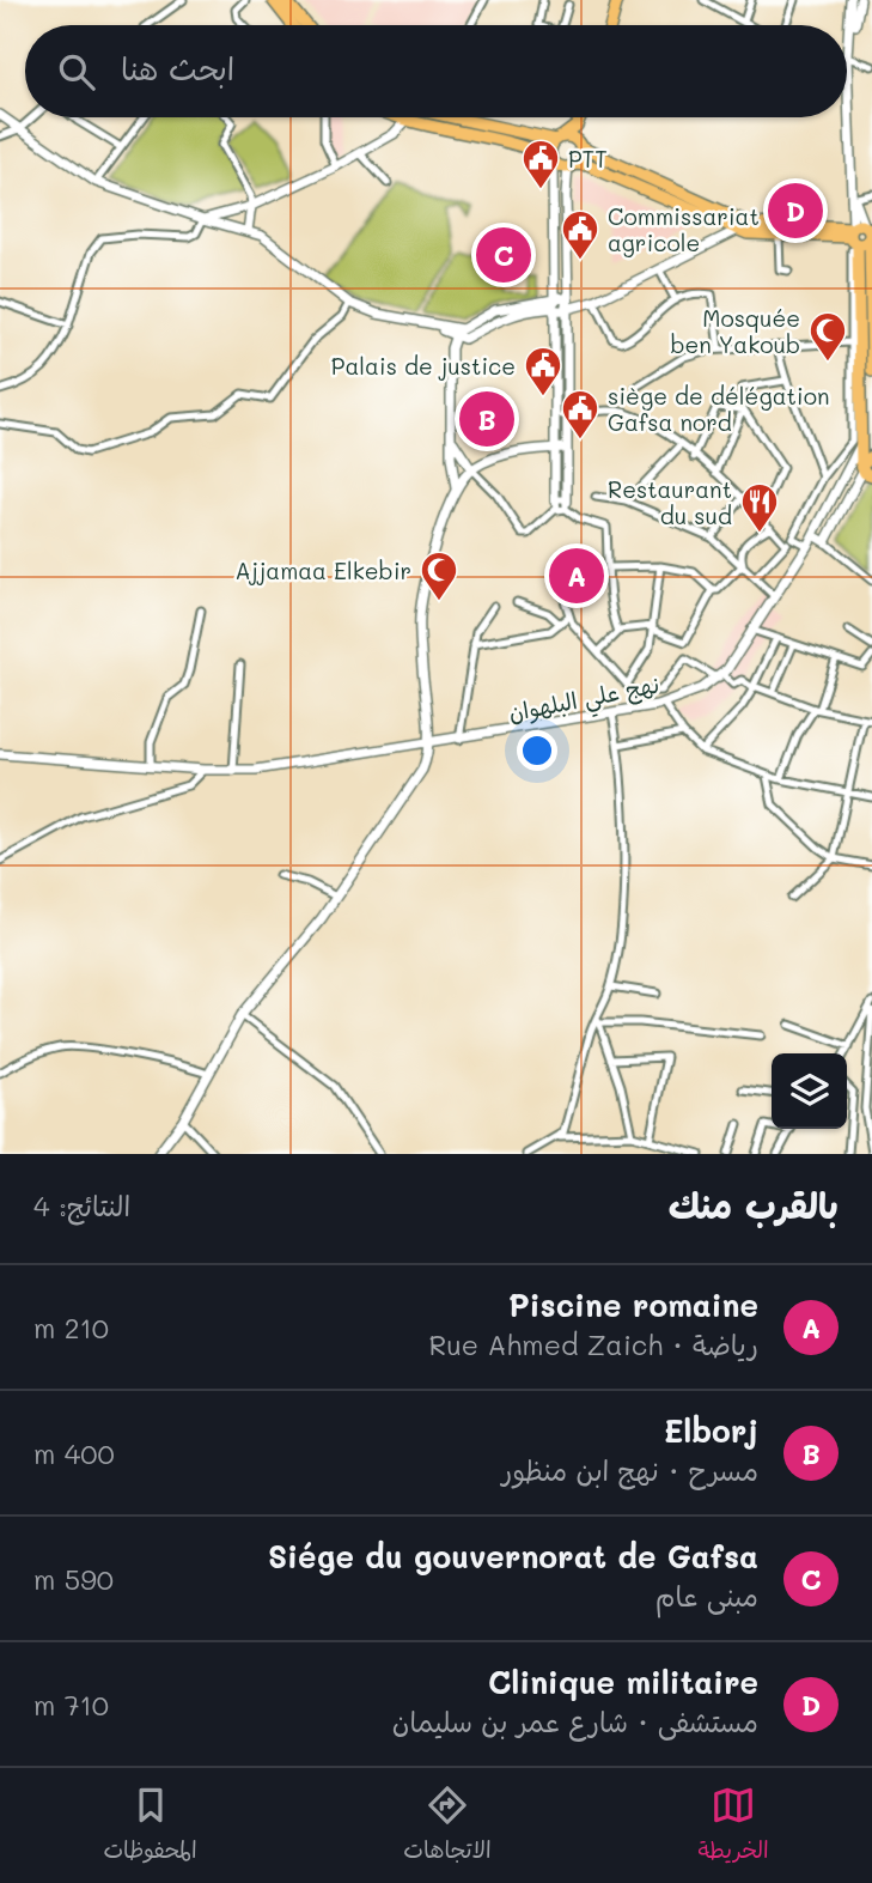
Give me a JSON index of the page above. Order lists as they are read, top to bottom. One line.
{"streets":{"street":["نهج علي البلهوان"]},"places":{"public building":["PTT","Commissariat agricole","Palais de justice","siège de délégation Gafsa nord"],"mosque":["Mosquée ben Yakoub","Ajjamaa Elkebir"],"restaurant":["Restaurant du sud"]},"page":{"search":"ابحث هنا","pins":["D","C","B","A"],"heading":["بالقرب منك","النتائج: 4"],"list":[{"mark":"A","name":"Piscine romaine","note":"رياضة · Rue Ahmed Zaich","value":"210 m"},{"mark":"B","name":"Elborj","note":"مسرح · نهج ابن منظور","value":"400 m"},{"mark":"C","name":"Siége du gouvernorat de Gafsa","note":"مبنى عام","value":"590 m"},{"mark":"D","name":"Clinique militaire","note":"مستشفى · شارع عمر بن سليمان","value":"710 m"}],"nav":["الخريطة","الاتجاهات","المحفوظات"]}}
